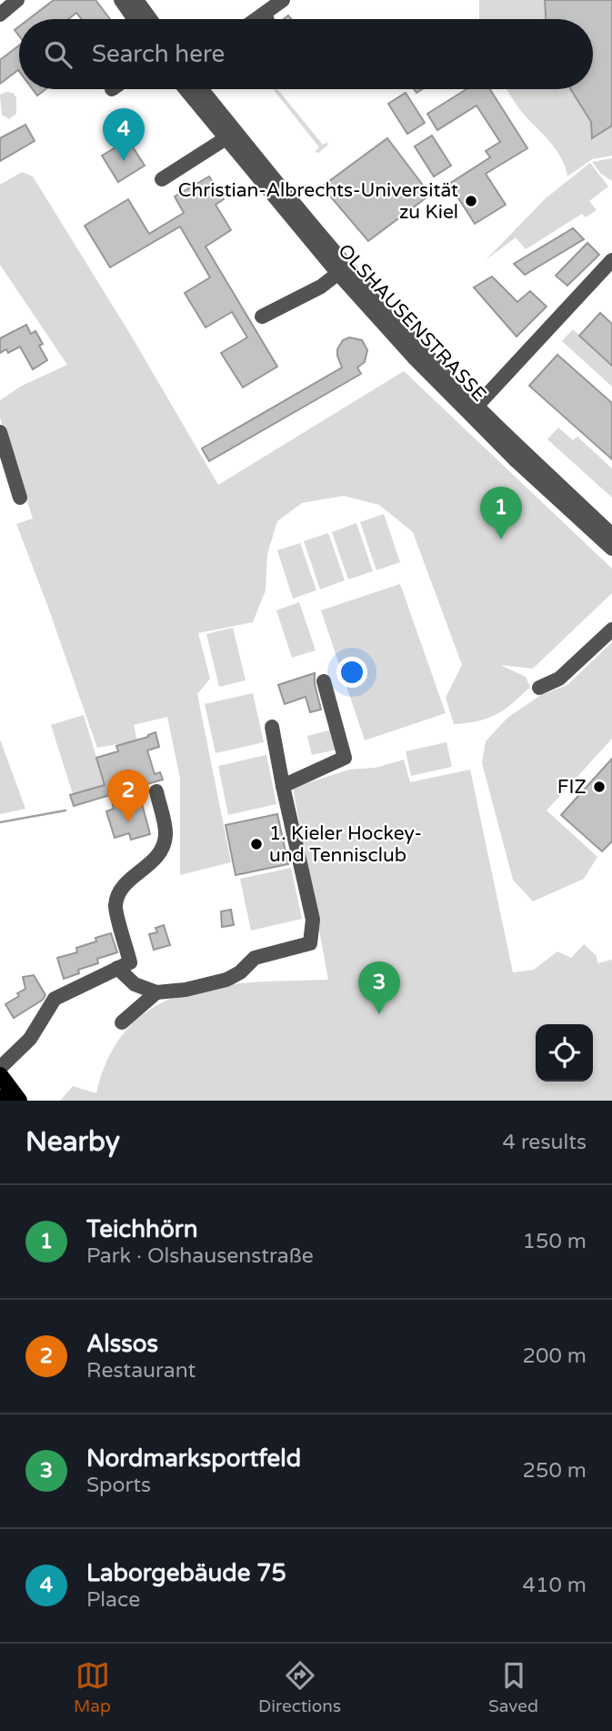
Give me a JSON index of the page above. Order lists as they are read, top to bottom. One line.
{"streets":{"street":["OLSHAUSENSTRASSE"]},"places":["Christian-Albrechts-Universität zu Kiel","FIZ","1. Kieler Hockey- und Tennisclub"],"page":{"search":"Search here","pins":["4","1","2","3"],"heading":["Nearby","4 results"],"list":[{"mark":"1","name":"Teichhörn","note":"Park · Olshausenstraße","value":"150 m"},{"mark":"2","name":"Alssos","note":"Restaurant","value":"200 m"},{"mark":"3","name":"Nordmarksportfeld","note":"Sports","value":"250 m"},{"mark":"4","name":"Laborgebäude 75","note":"Place","value":"410 m"}],"nav":["Map","Directions","Saved"]}}
